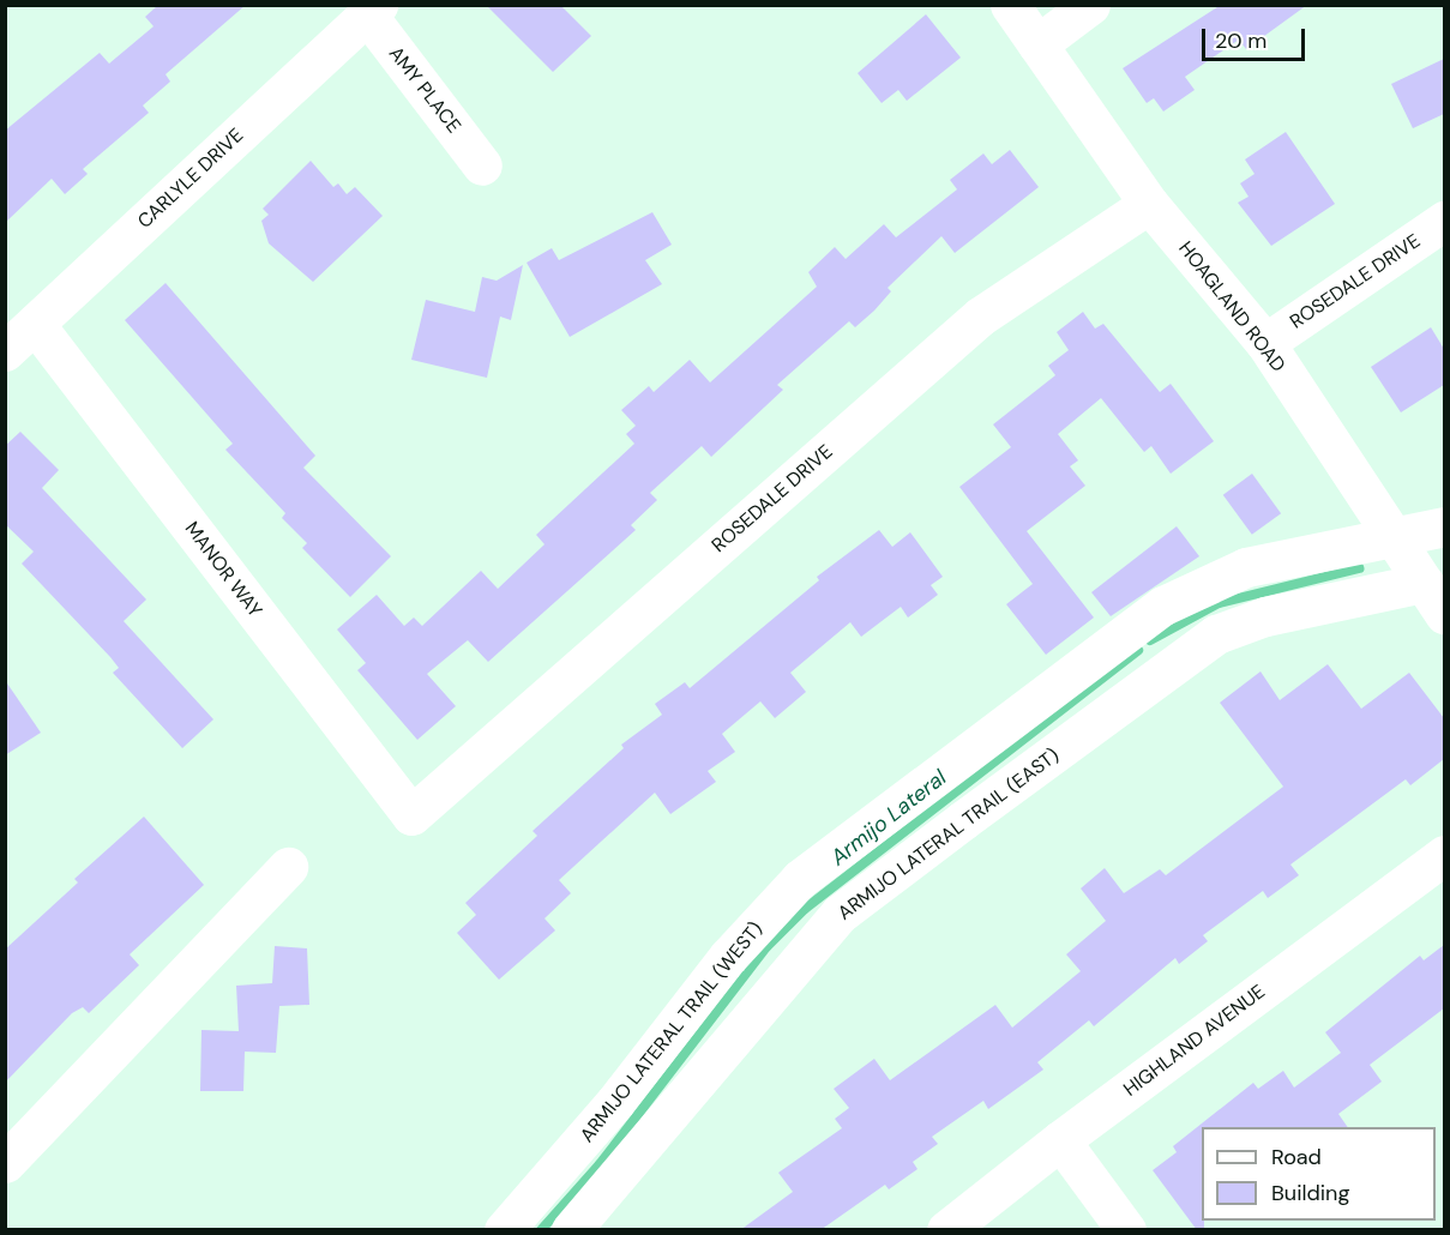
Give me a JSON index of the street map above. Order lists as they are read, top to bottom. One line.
{"streets":{"street":["AMY PLACE","CARLYLE DRIVE","ROSEDALE DRIVE","HOAGLAND ROAD","MANOR WAY","ARMIJO LATERAL TRAIL (EAST)","ARMIJO LATERAL TRAIL (WEST)","HIGHLAND AVENUE"]},"crossings":[["AMY PLACE","CARLYLE DRIVE"],["CARLYLE DRIVE","MANOR WAY"],["ROSEDALE DRIVE","HOAGLAND ROAD"],["ROSEDALE DRIVE","MANOR WAY"],["HOAGLAND ROAD","ARMIJO LATERAL TRAIL (EAST)"],["HOAGLAND ROAD","ARMIJO LATERAL TRAIL (WEST)"]],"water":["Armijo Lateral"],"legend":["Road","Building"],"scale_bar":"20 m"}
